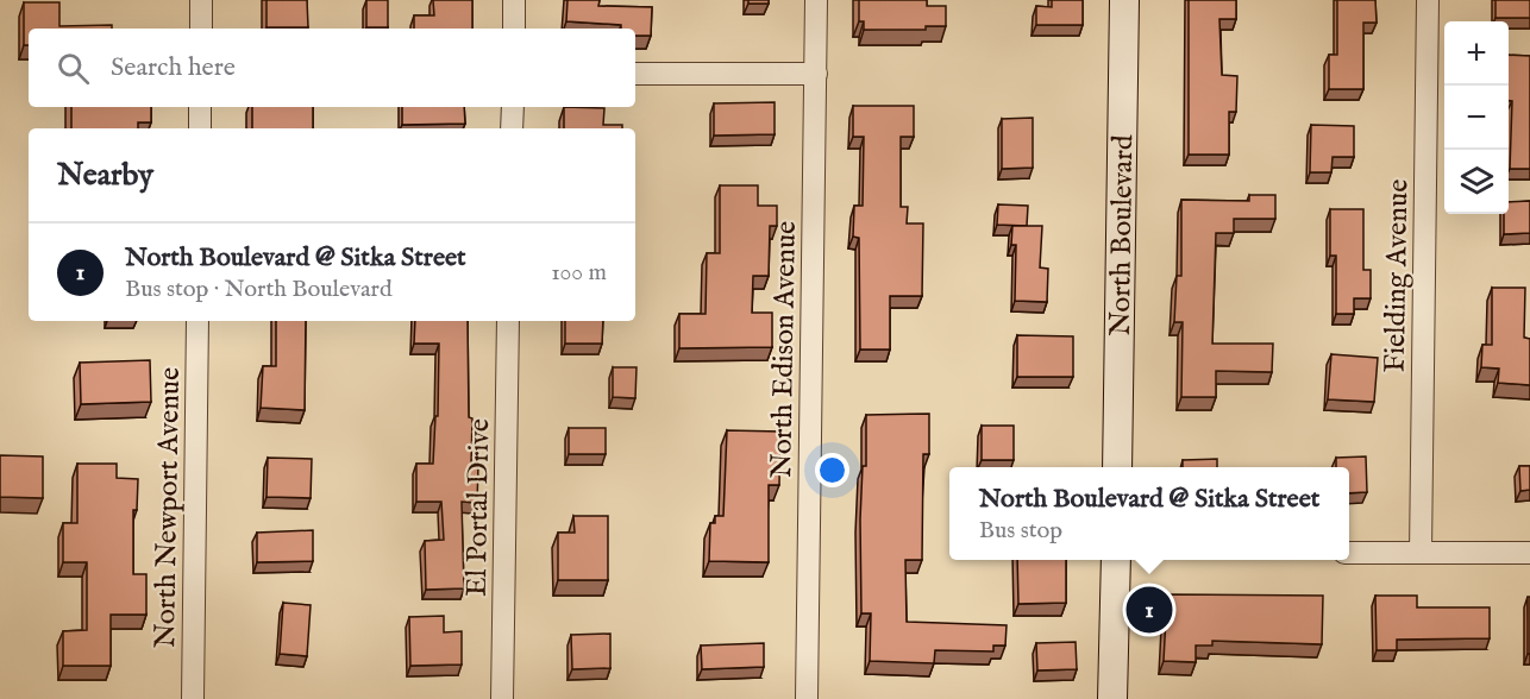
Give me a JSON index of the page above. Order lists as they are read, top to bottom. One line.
{"streets":{"street":["North Boulevard","Fielding Avenue","North Edison Avenue","North Newport Avenue","El Portal Drive"]},"page":{"map_buttons":["+","−"],"search":"Search here","heading":"Nearby","list":[{"mark":"1","name":"North Boulevard @ Sitka Street","note":"Bus stop · North Boulevard","value":"100 m"}],"popup":["North Boulevard @ Sitka Street","Bus stop"],"pins":"1"}}
